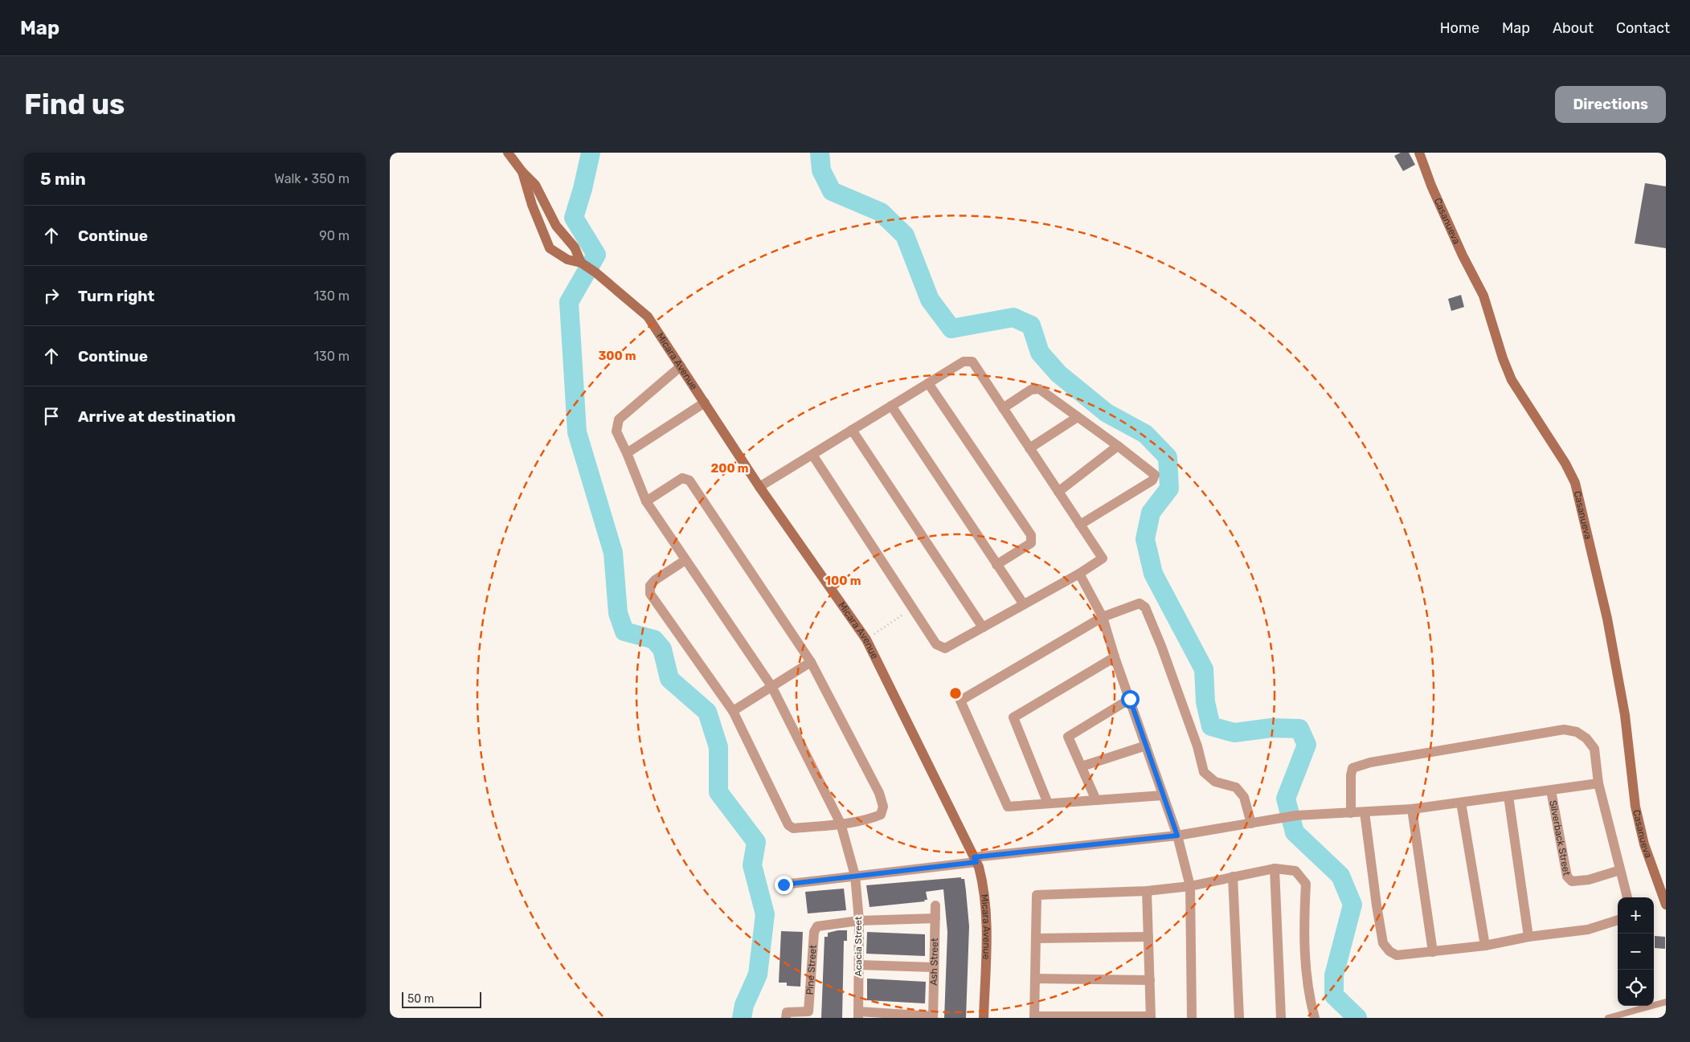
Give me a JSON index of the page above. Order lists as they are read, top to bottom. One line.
{"streets":{"street":["Casanueva","Micara Avenue","Silverback Street","Acacia Street","Ash Street","Pine Street"]},"crossings":[["Micara Avenue","Acacia Street"],["Acacia Street","Pine Street"]],"scale_bar":"50 m","page":{"header":"Map","nav":["Home","Map","About","Contact"],"buttons":"Directions","title":"Find us","heading":["5 min","Walk · 350 m"],"list":[["Continue","90 m"],["Turn right","130 m"],["Continue","130 m"],"Arrive at destination"],"map_buttons":["+","−"],"scale":"50 m"},"rings":["300 m","200 m","100 m"]}
